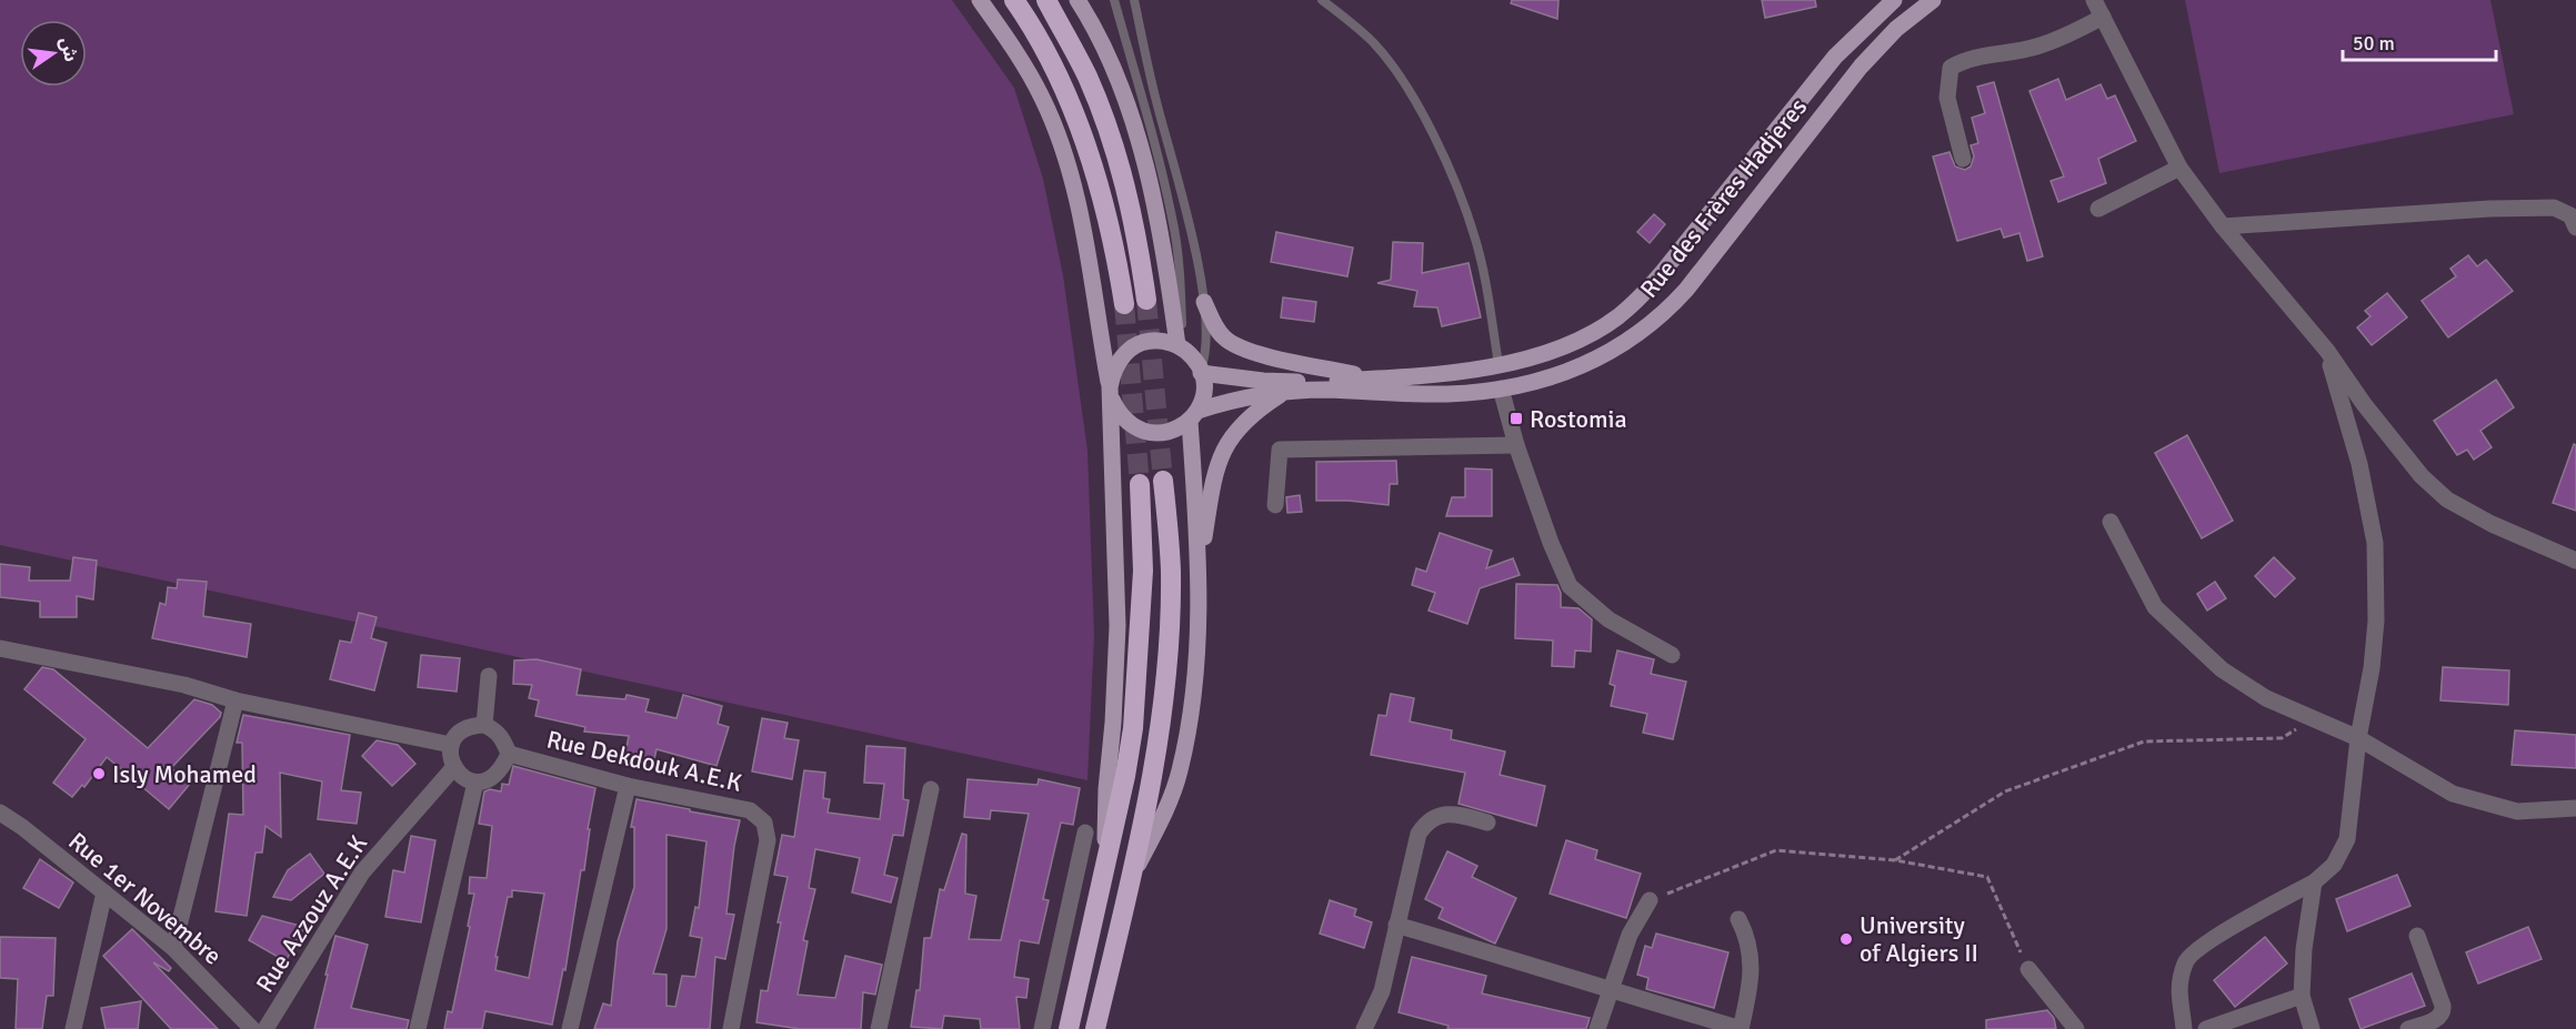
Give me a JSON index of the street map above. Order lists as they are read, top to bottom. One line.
{"streets":{"main road":["Rue des Frères Hadjeres"],"street":["Rue Dekdouk A.E.K","Rue 1er Novembre","Rue Azzouz A.E.K"]},"crossings":[["Rue Dekdouk A.E.K","Rue Azzouz A.E.K"]],"places":{"transit":["Rostomia"],"other":["Isly Mohamed","University of Algiers II"]},"scale_bar":"50 m","north":"right"}
